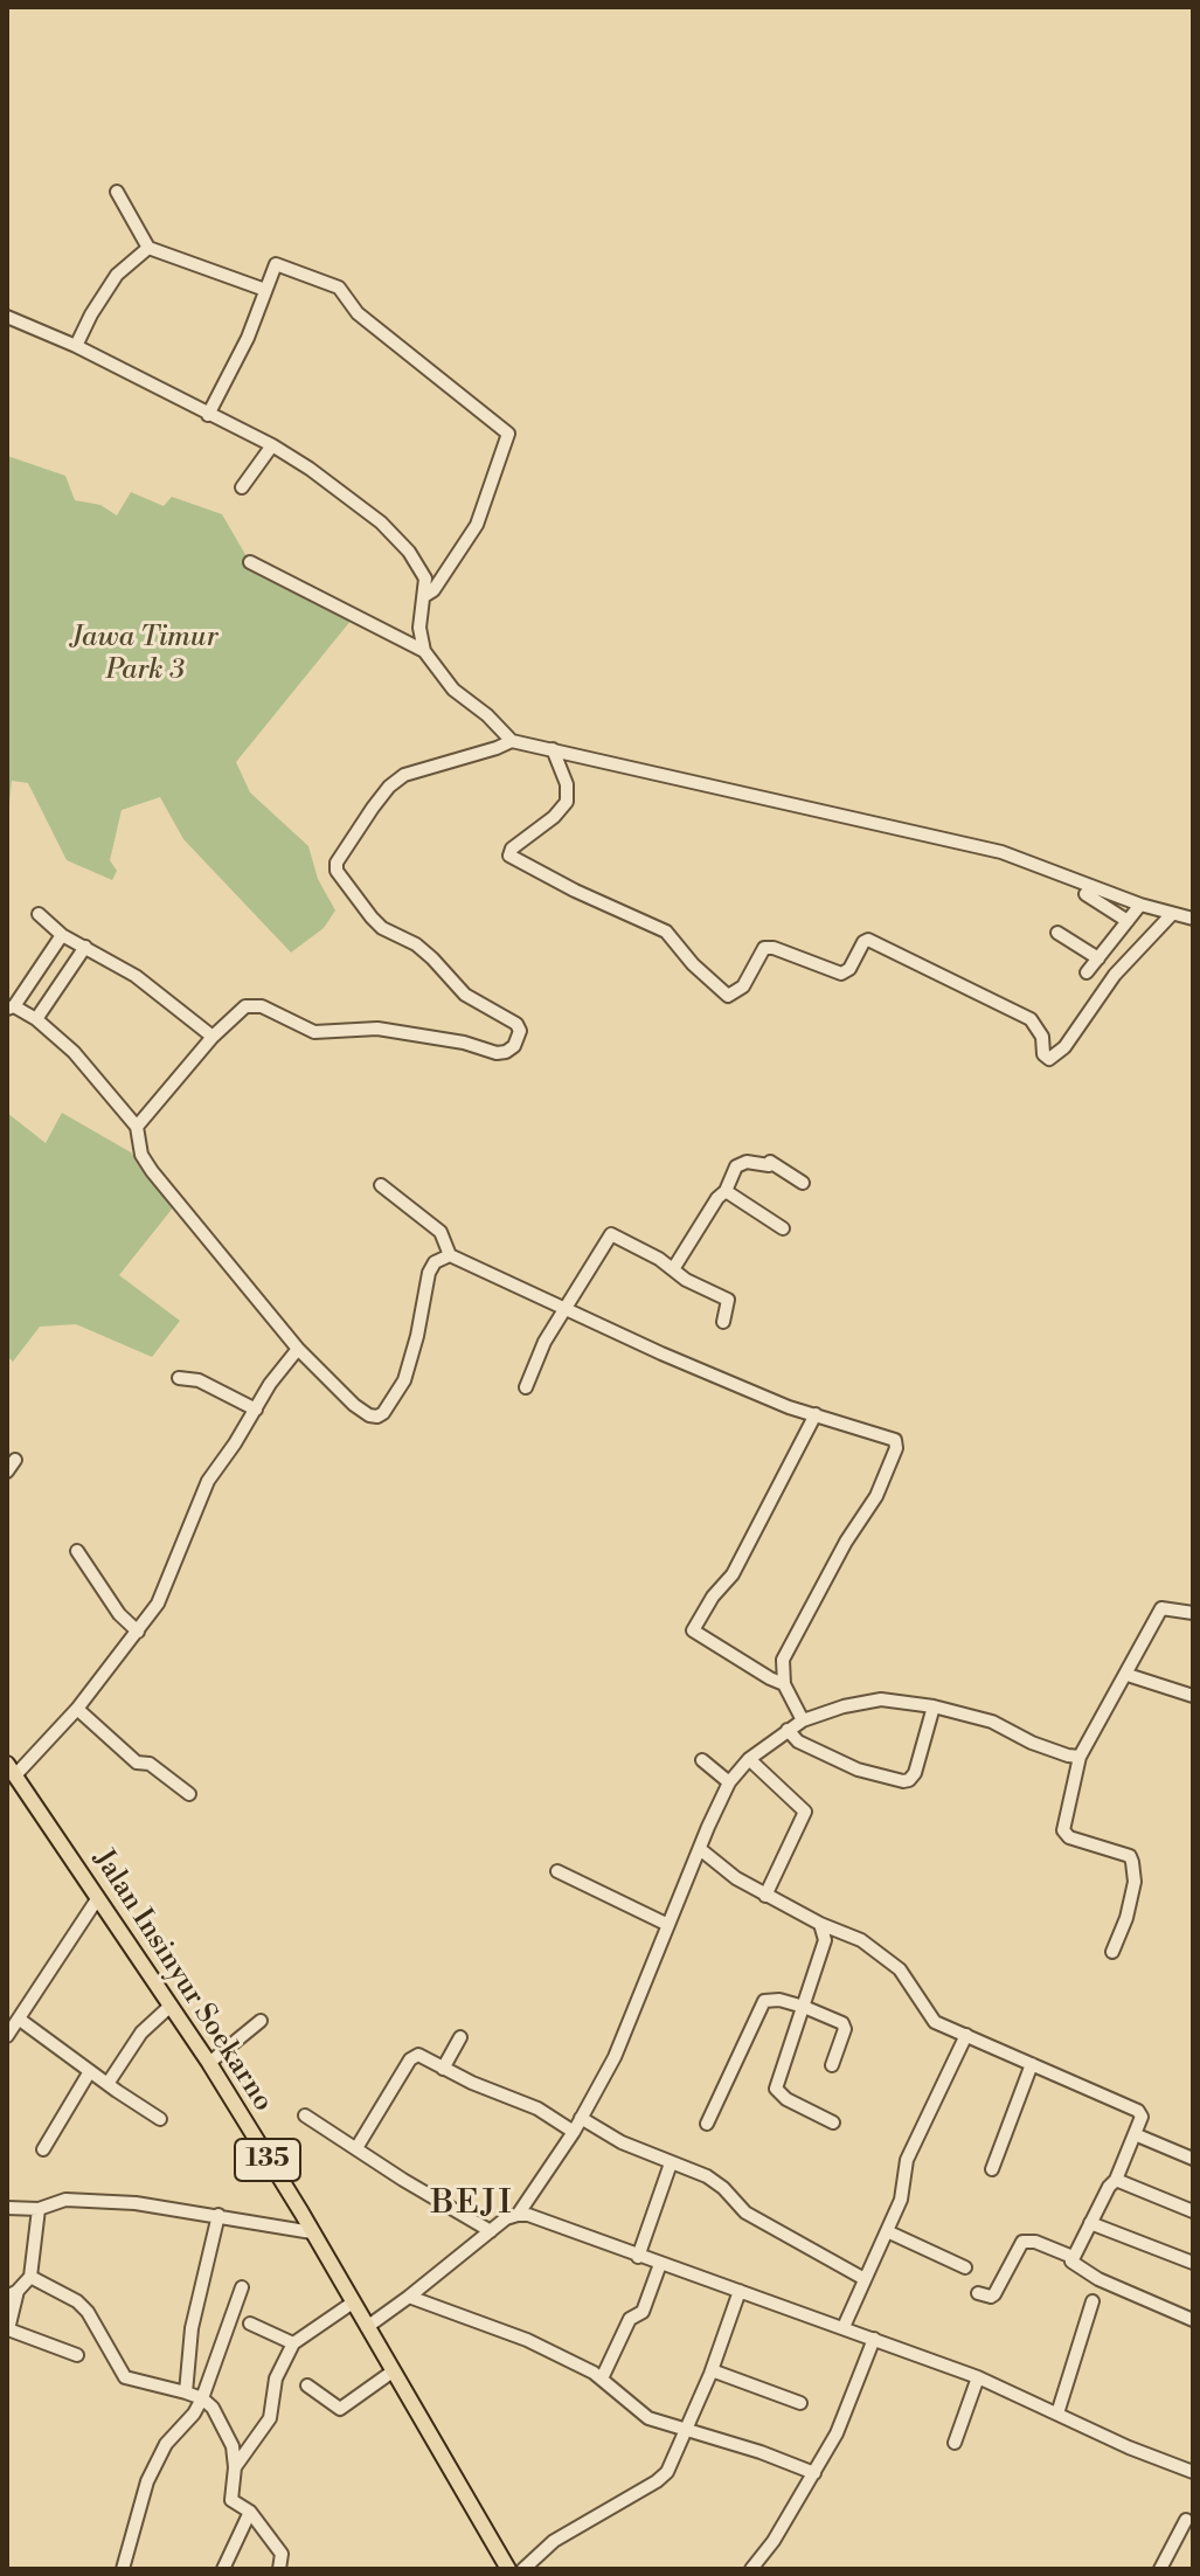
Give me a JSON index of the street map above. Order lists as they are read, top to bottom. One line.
{"streets":{"main road":["Jalan Insinyur Soekarno","135"]},"districts":["BEJI"],"parks":["Jawa Timur Park 3"]}
